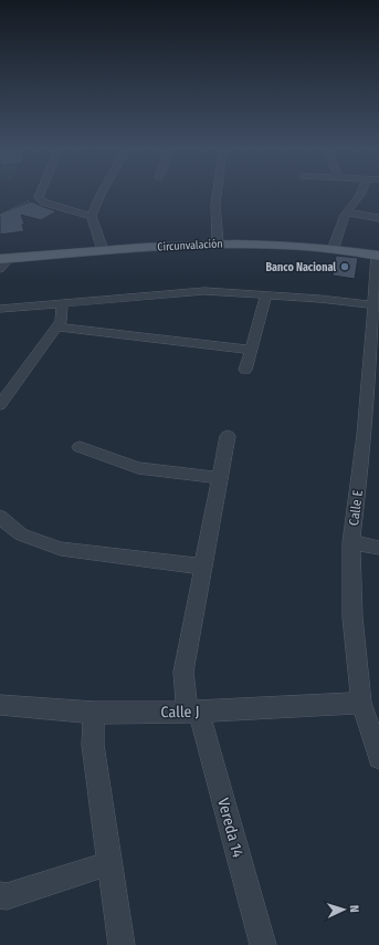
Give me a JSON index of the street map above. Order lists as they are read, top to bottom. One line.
{"streets":{"main road":["Circunvalación"],"street":["Calle E","Calle J","Vereda 14"]},"crossings":[["Circunvalación","Calle E"],["Calle E","Calle J"],["Calle J","Vereda 14"]],"places":["Banco Nacional"],"north":"right"}
